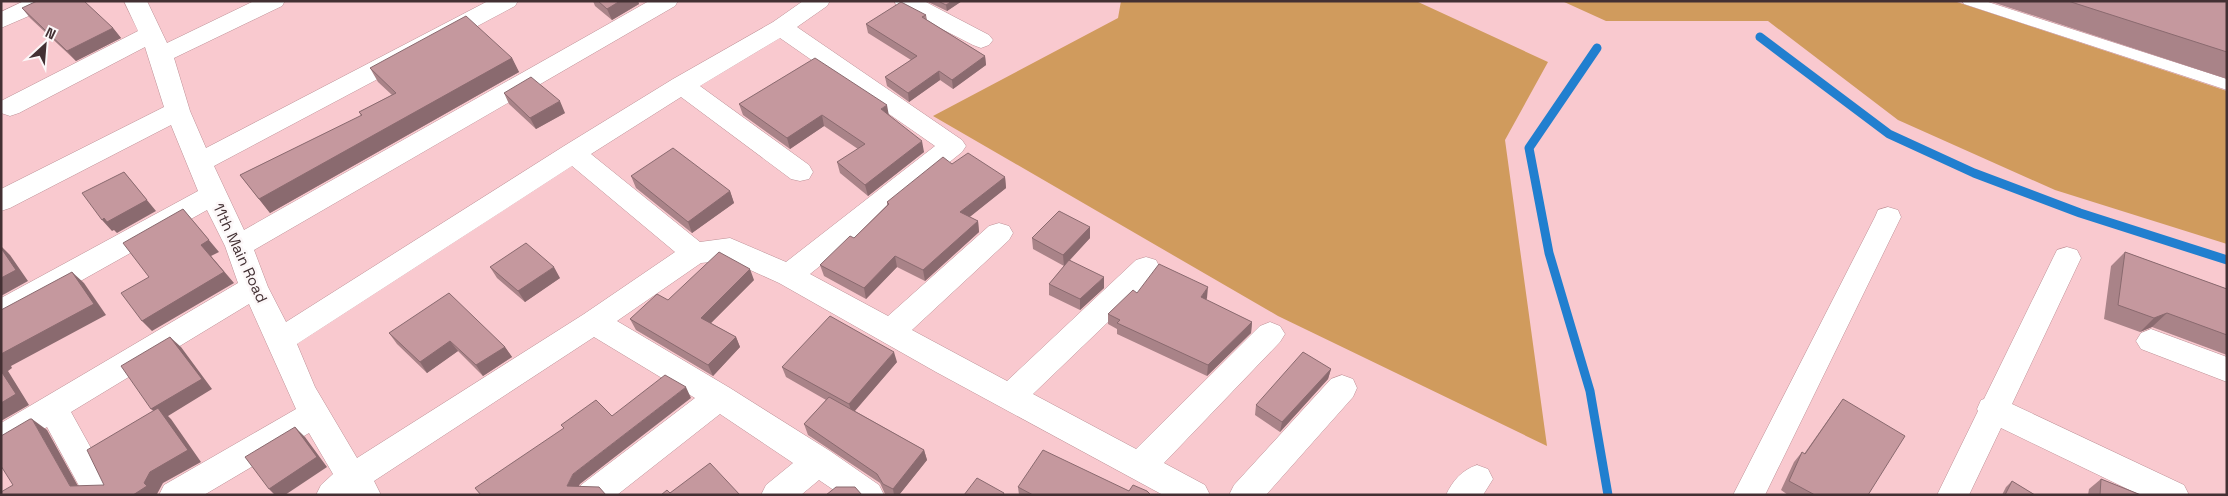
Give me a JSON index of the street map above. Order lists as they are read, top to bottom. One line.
{"streets":{"street":["11th Main Road"]},"north":"top right"}
